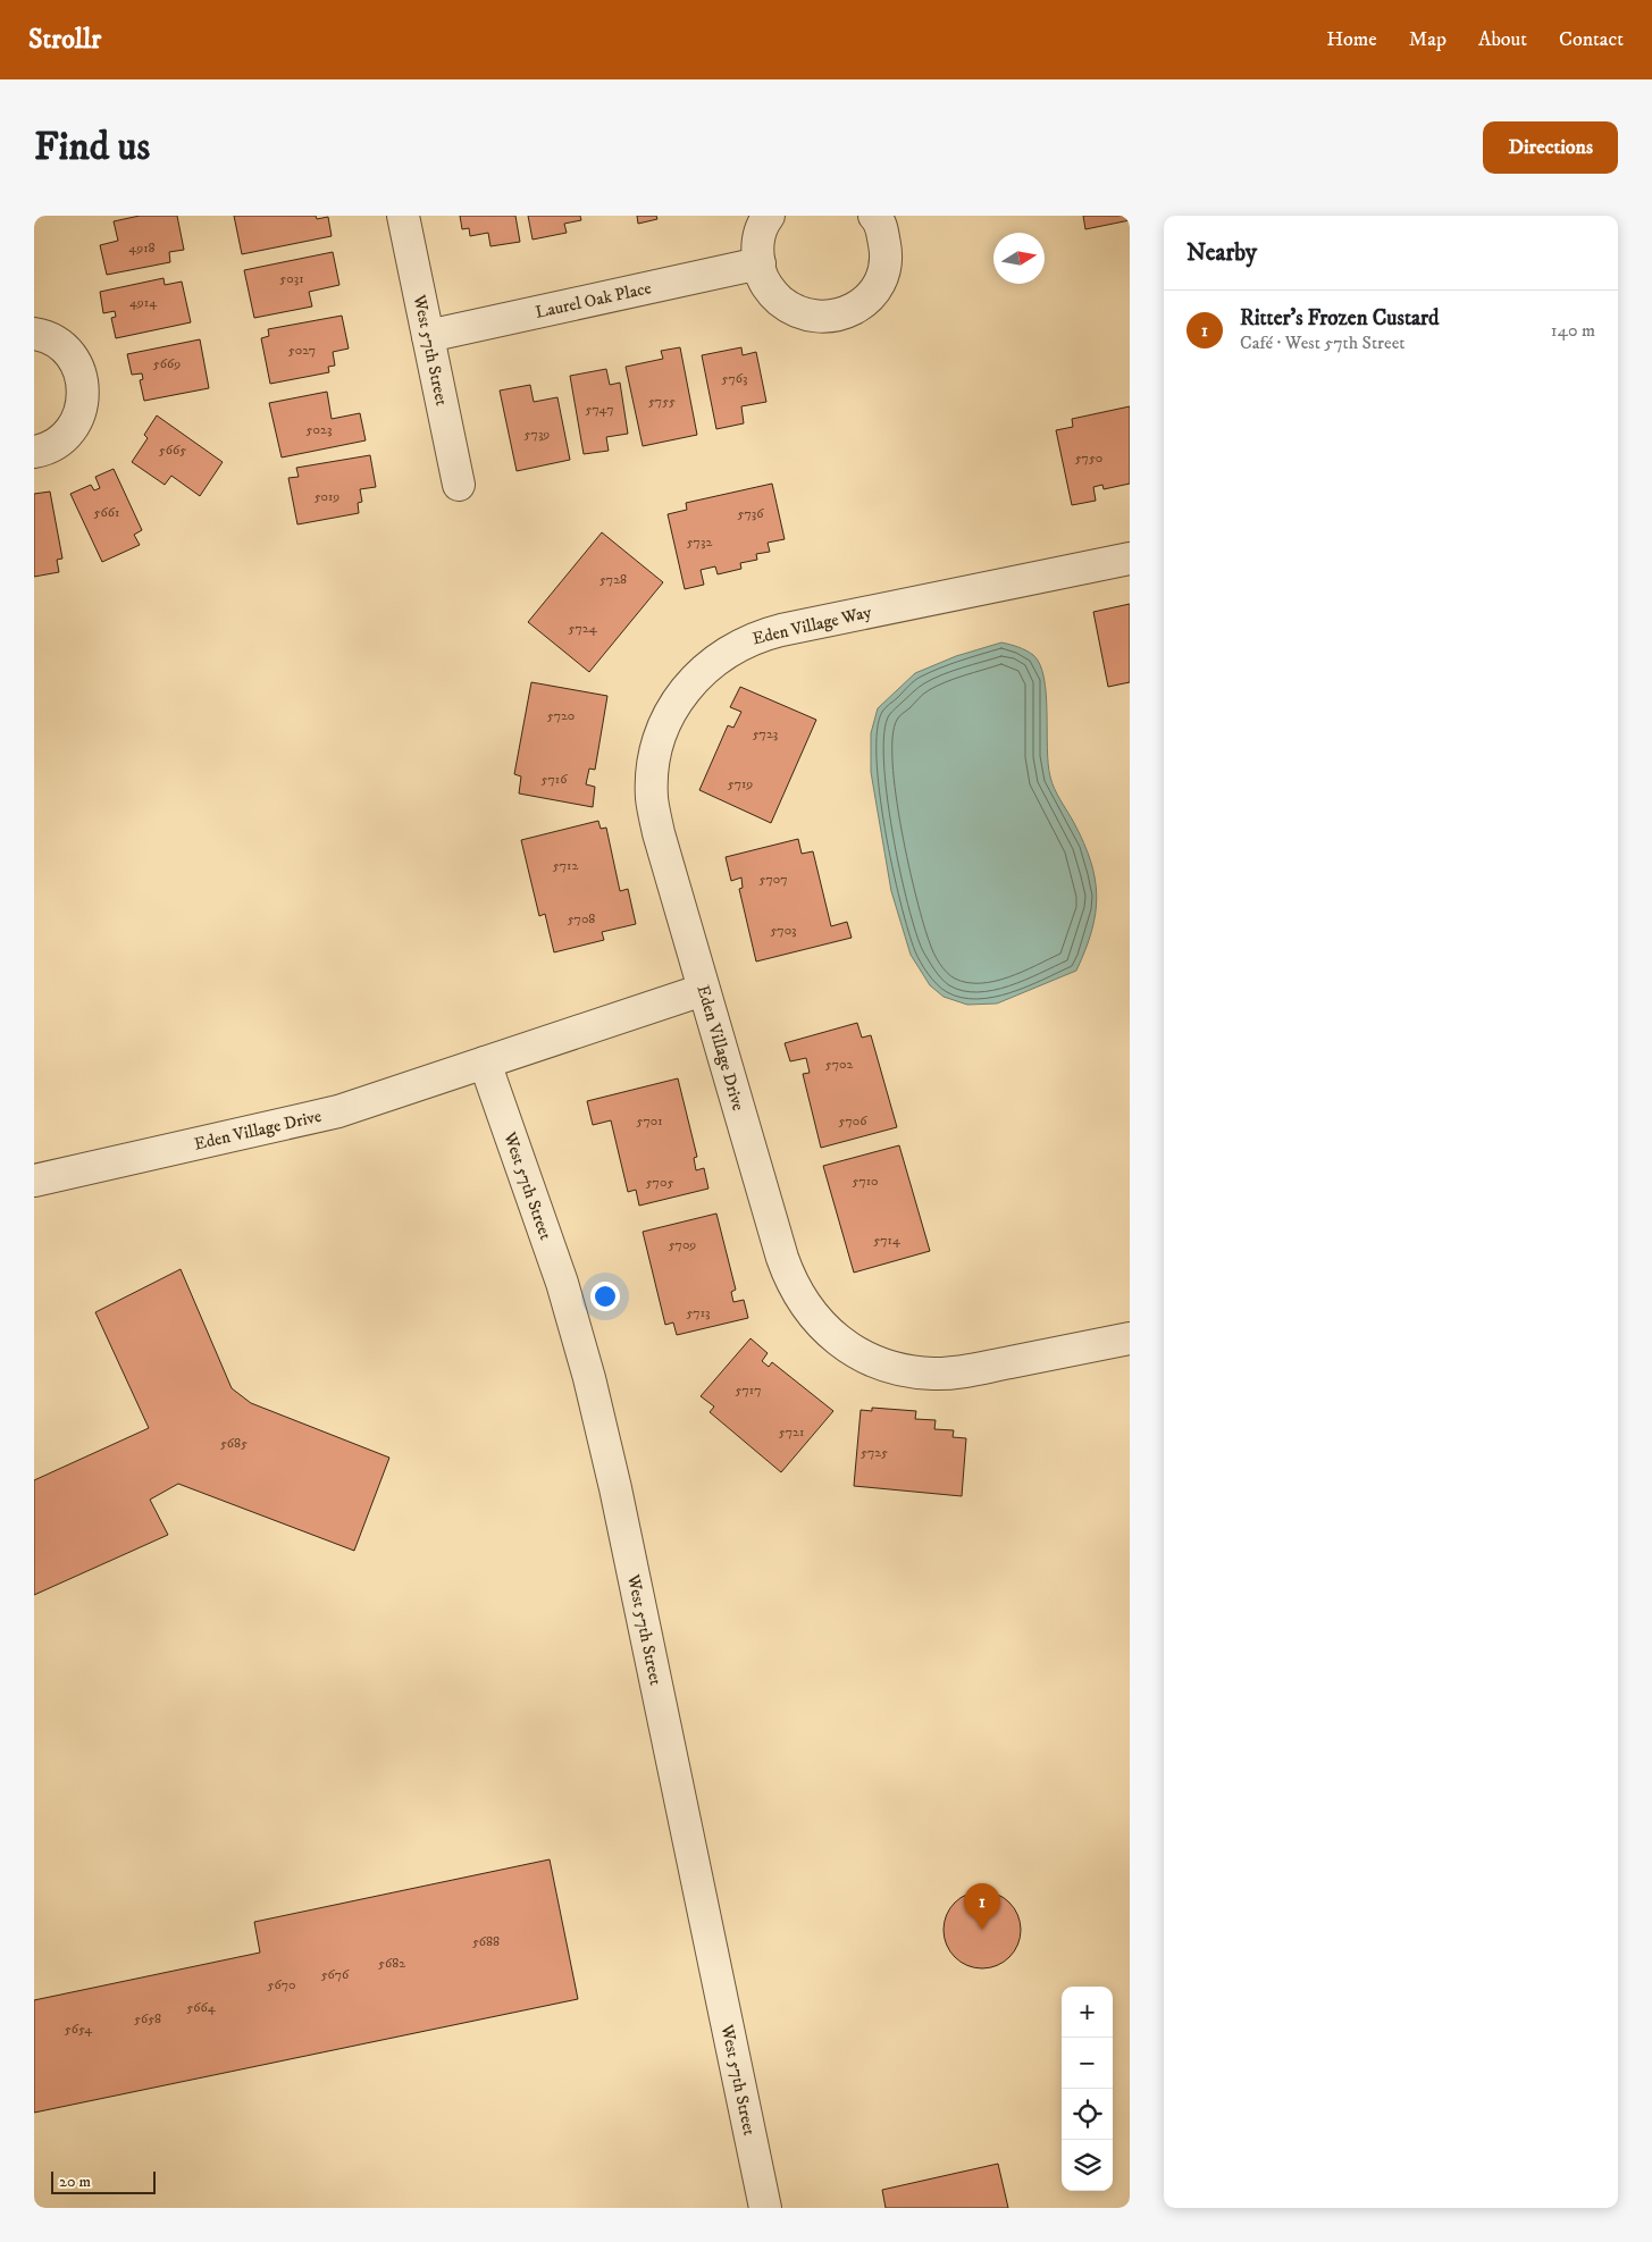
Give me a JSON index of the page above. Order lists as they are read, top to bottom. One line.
{"streets":{"street":["Laurel Oak Place","West 57th Street","Eden Village Way","Eden Village Drive"]},"crossings":[["Laurel Oak Place","West 57th Street"],["West 57th Street","Eden Village Drive"],["Eden Village Way","Eden Village Drive"]],"house_numbers":["4918","5031","4914","5027","5669","5763","5755","5747","5023","5739","5665","5750","5019","5661","5736","5732","5728","5724","5720","5723","5716","5719","5712","5707","5708","5703","5702","5701","5706","5710","5705","5714","5709","5713","5717","5721","5685","5725","5688","5682","5676","5670","5664","5658","5654"],"scale_bar":"20 m","north":"right","page":{"header":"Strollr","nav":["Home","Map","About","Contact"],"buttons":"Directions","title":"Find us","heading":"Nearby","list":[{"mark":"1","name":"Ritter's Frozen Custard","note":"Café · West 57th Street","value":"140 m"}],"pins":"1","map_buttons":["+","−"],"scale":"20 m"}}
